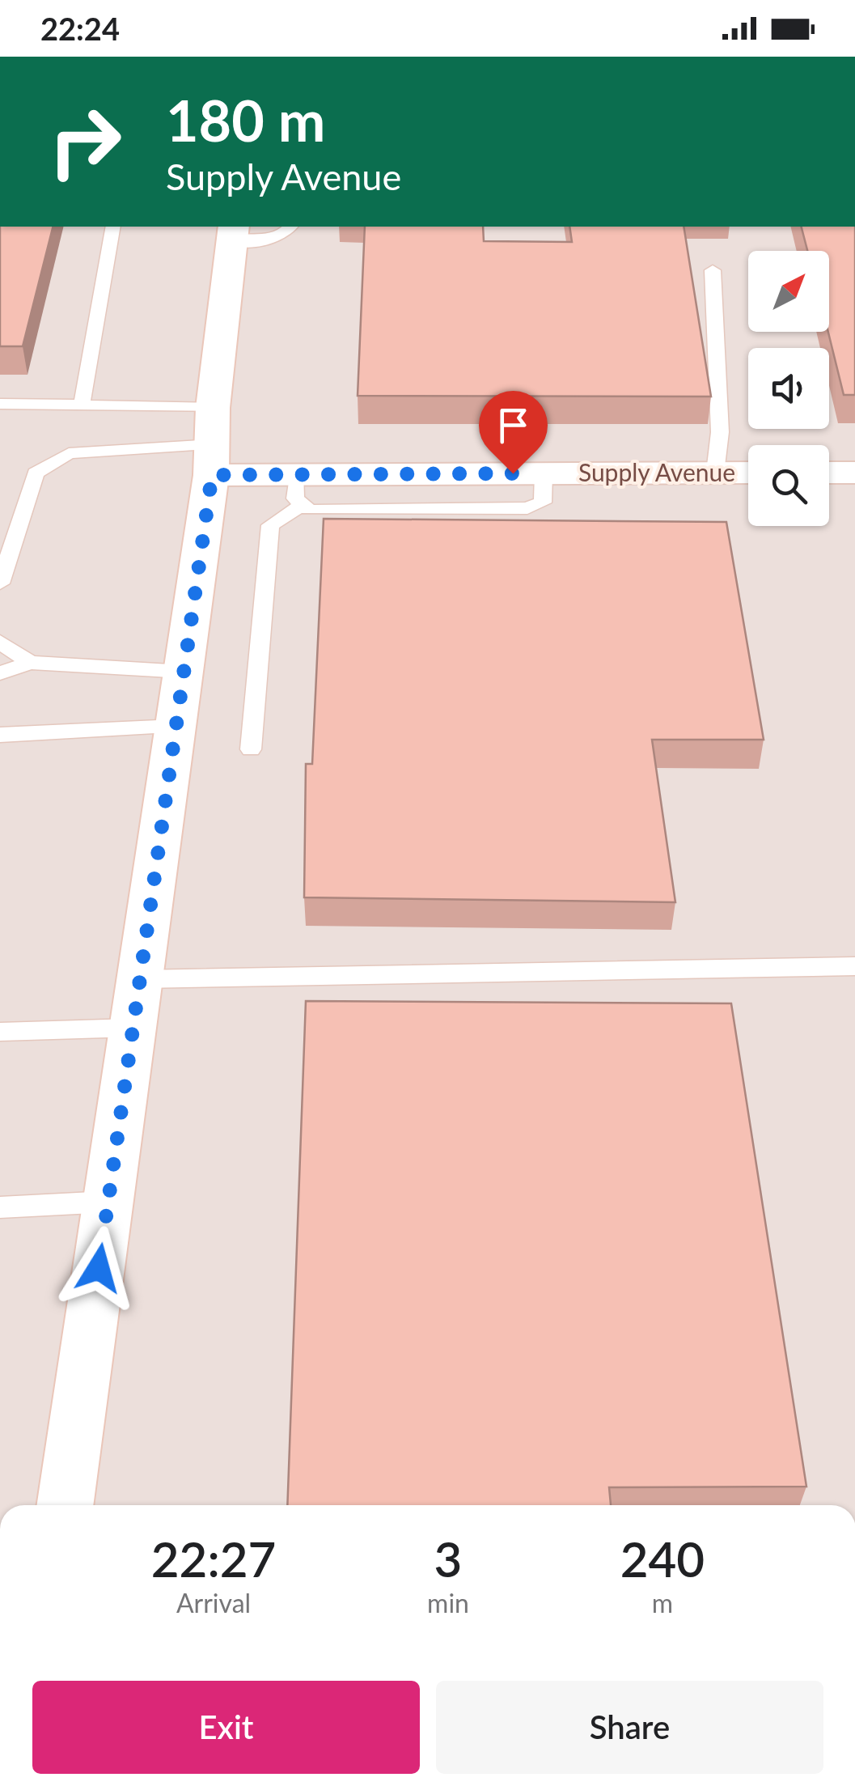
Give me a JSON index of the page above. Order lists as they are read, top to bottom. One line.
{"streets":{"main road":["Supply Avenue"]},"north":"top right","page":{"status":"22:24","turn":["180 m","Supply Avenue"],"eta":["22:27","Arrival","3","min","240","m"],"buttons":["Exit","Share"]}}
